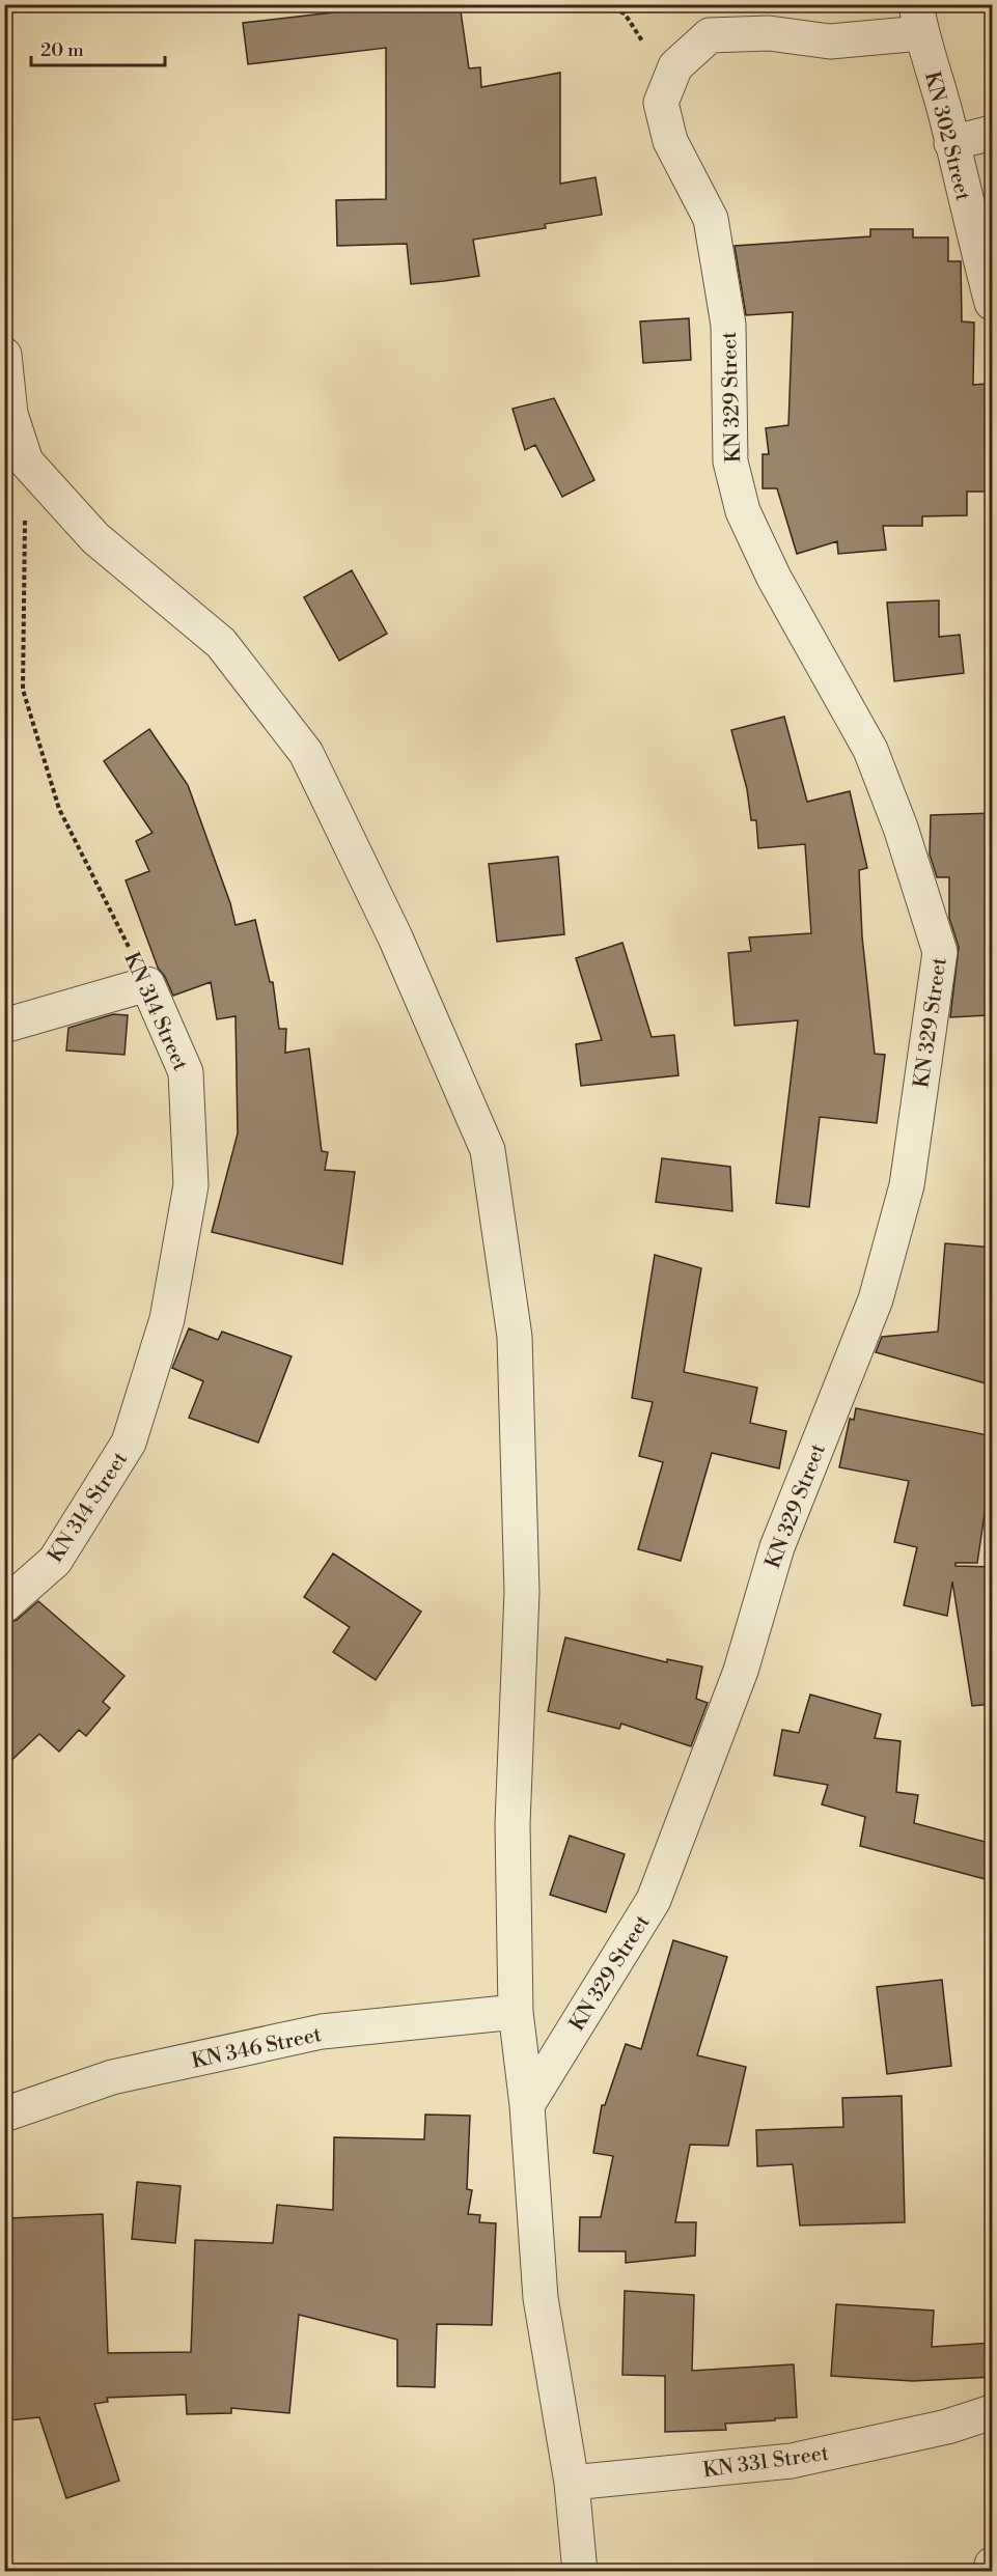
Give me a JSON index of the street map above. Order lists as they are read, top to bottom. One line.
{"streets":{"street":["KN 302 Street","KN 329 Street","KN 314 Street","KN 346 Street","KN 331 Street"]},"crossings":[["KN 302 Street","KN 329 Street"]],"scale_bar":"20 m"}
